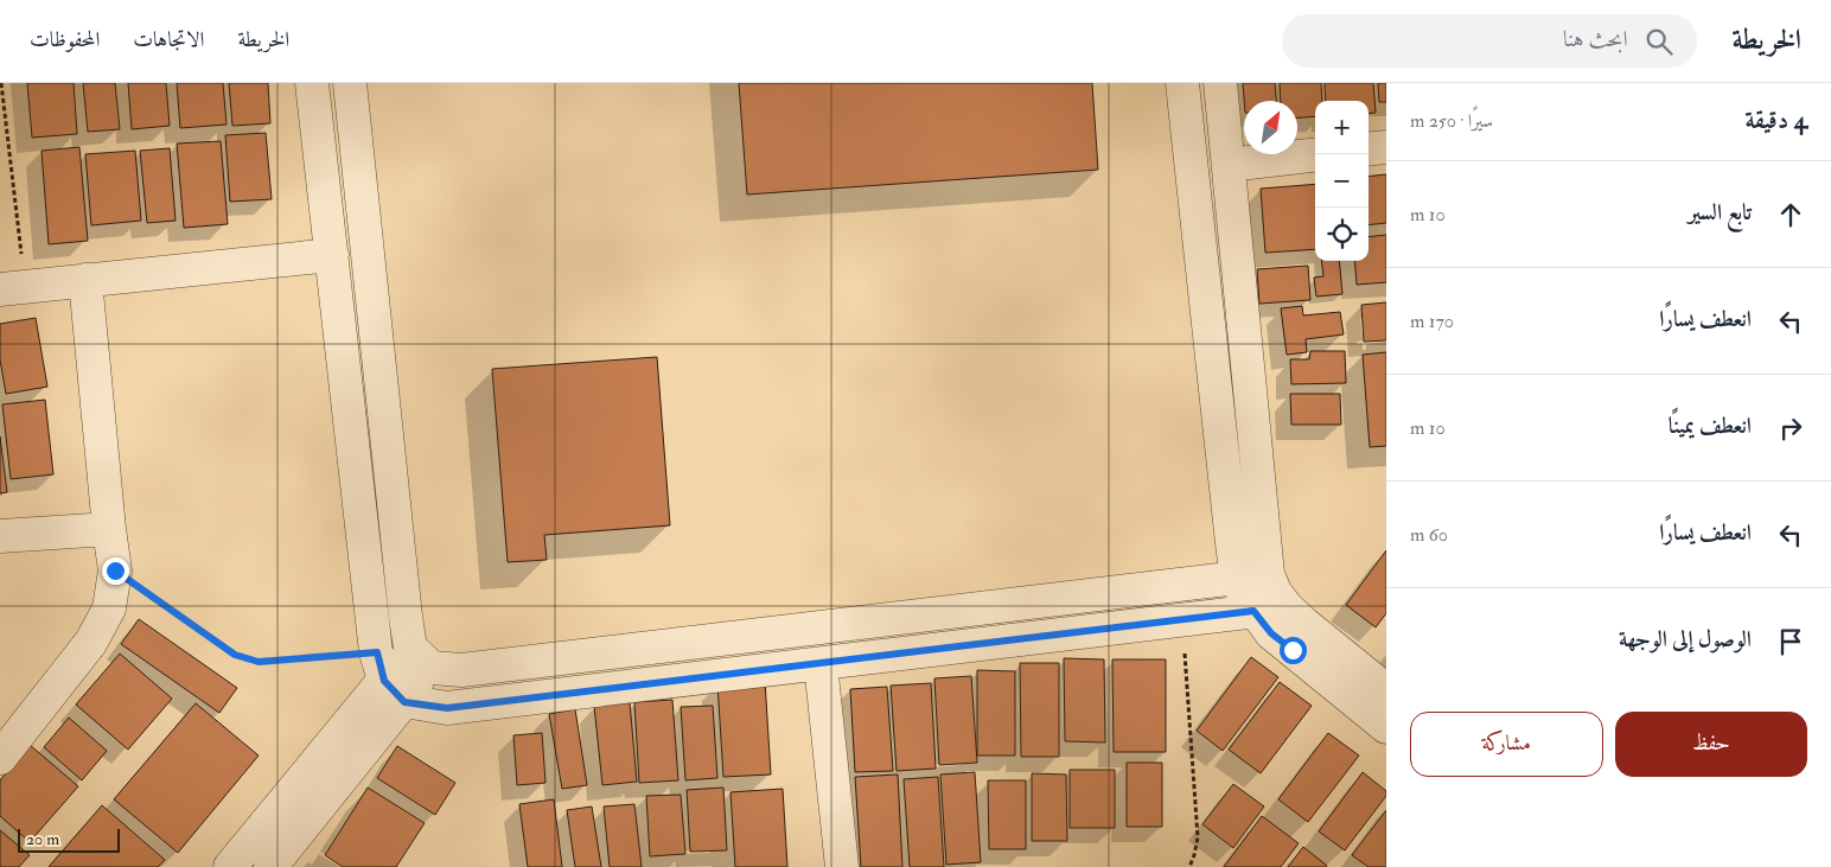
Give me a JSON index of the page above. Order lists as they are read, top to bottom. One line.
{"scale_bar":"20 m","north":"top right","page":{"header":"الخريطة","search":"ابحث هنا","nav":["الخريطة","الاتجاهات","المحفوظات"],"heading":["4 دقيقة","سيرًا · 250 m"],"map_buttons":["+","−"],"list":[["تابع السير","10 m"],["انعطف يسارًا","170 m"],["انعطف يمينًا","10 m"],["انعطف يسارًا","60 m"],"الوصول إلى الوجهة"],"buttons":["حفظ","مشاركة"],"scale":"20 m"}}
